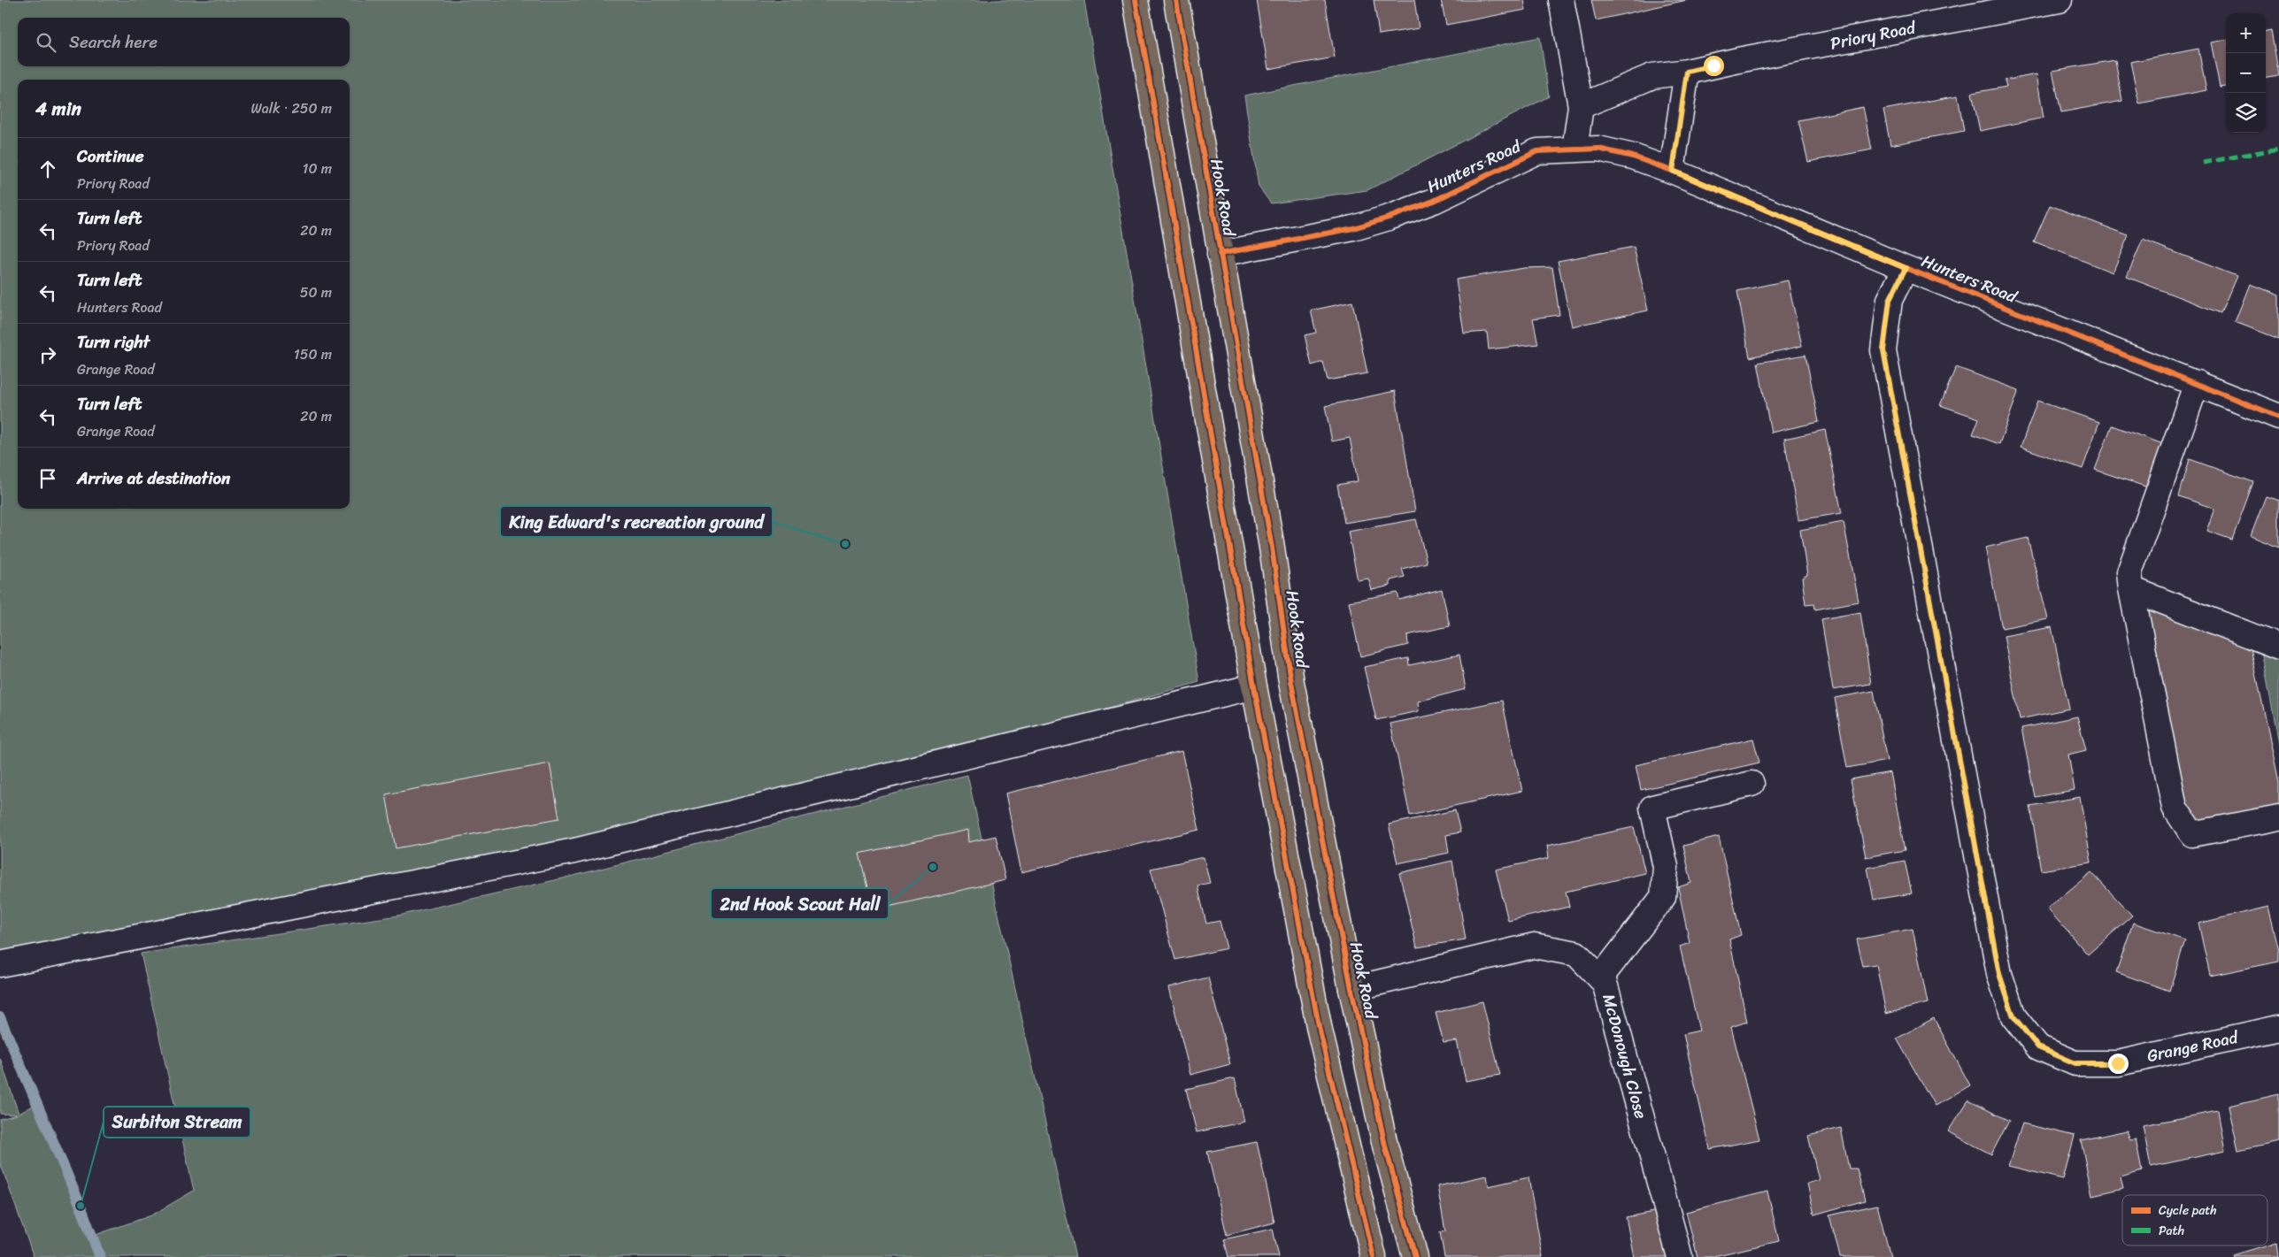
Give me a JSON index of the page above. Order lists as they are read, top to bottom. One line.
{"streets":{"highway":["Hook Road"],"street":["Priory Road","Hunters Road","Grange Road","McDonough Close"]},"crossings":[["Hunters Road","Hook Road"],["Hunters Road","Grange Road"],["Hook Road","McDonough Close"]],"places":["King Edward's recreation ground","2nd Hook Scout Hall","Surbiton Stream"],"legend":["Cycle path","Path"],"page":{"map_buttons":["+","−"],"search":"Search here","heading":["4 min","Walk · 250 m"],"list":[["Continue","Priory Road","10 m"],["Turn left","Priory Road","20 m"],["Turn left","Hunters Road","50 m"],["Turn right","Grange Road","150 m"],["Turn left","Grange Road","20 m"],"Arrive at destination"]}}
